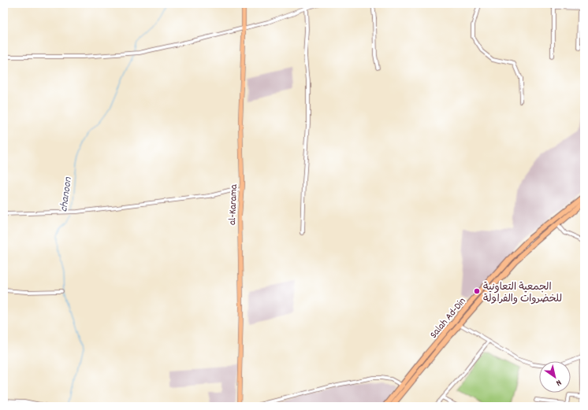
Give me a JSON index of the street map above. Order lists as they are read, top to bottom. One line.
{"streets":{"highway":["Salah Ad-Din"],"main road":["al-Karama"]},"water":["chanoon"],"places":["الجمعية التعاونية للخضروات والفراولة"],"north":"bottom right"}
